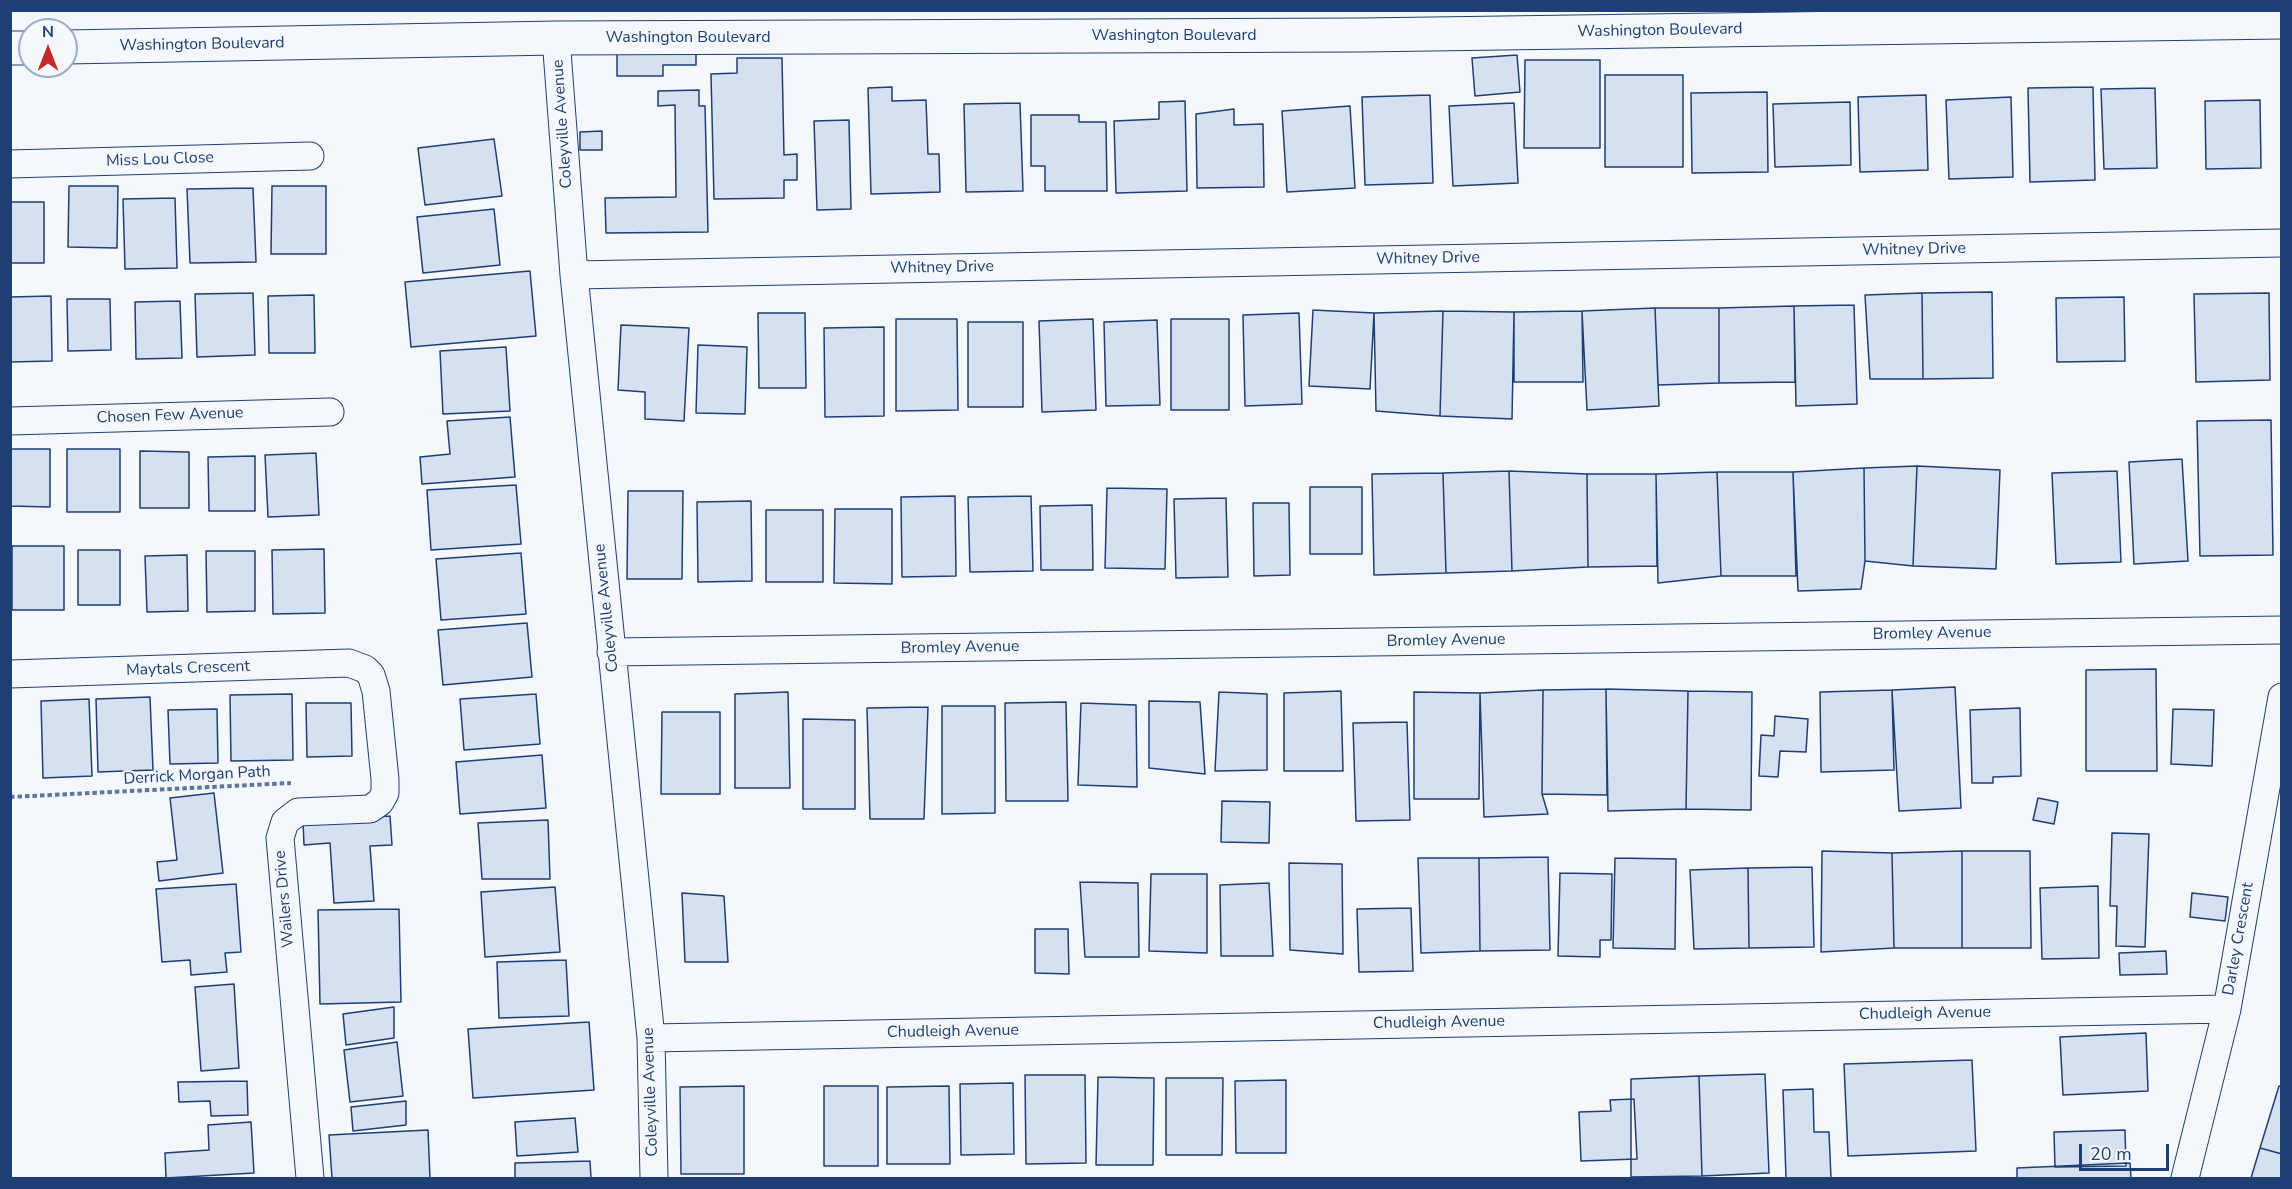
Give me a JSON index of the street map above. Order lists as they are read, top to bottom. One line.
{"streets":{"highway":["Washington Boulevard"],"street":["Coleyville Avenue","Miss Lou Close","Whitney Drive","Chosen Few Avenue","Bromley Avenue","Maytals Crescent","Wailers Drive","Darley Crescent","Chudleigh Avenue"],"path":["Derrick Morgan Path"]},"crossings":[["Washington Boulevard","Coleyville Avenue"],["Coleyville Avenue","Whitney Drive"],["Coleyville Avenue","Bromley Avenue"],["Coleyville Avenue","Chudleigh Avenue"],["Maytals Crescent","Wailers Drive"],["Darley Crescent","Chudleigh Avenue"]],"scale_bar":"20 m","north":"top"}
